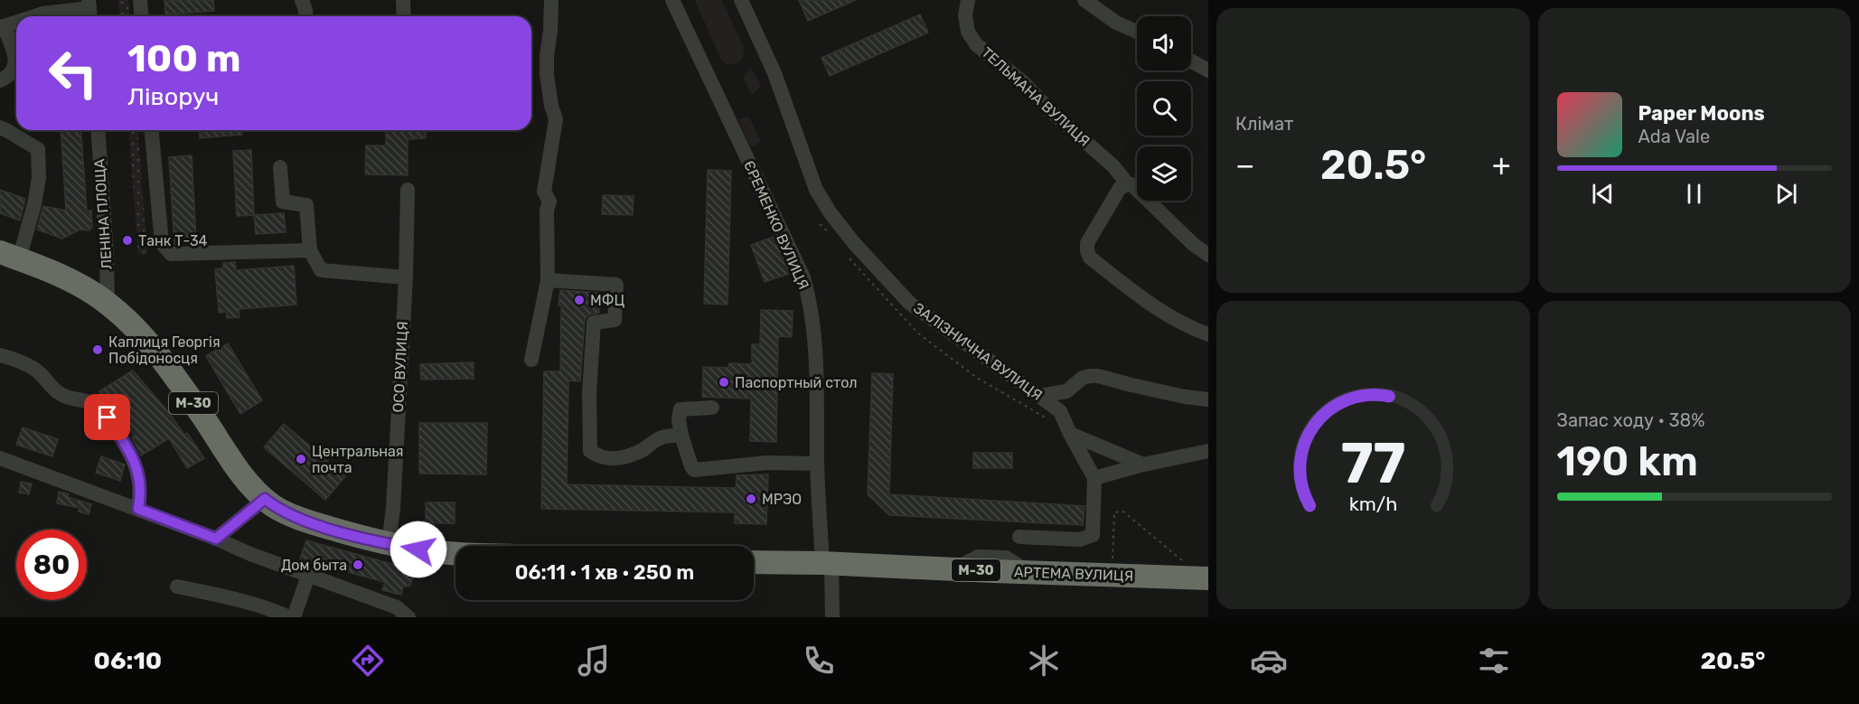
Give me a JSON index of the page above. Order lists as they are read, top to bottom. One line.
{"streets":{"highway":["М-30","АРТЕМА ВУЛИЦЯ"],"street":["ТЕЛЬМАНА ВУЛИЦЯ","ЛЕНІНА ПЛОЩА","ЄРЕМЕНКО ВУЛИЦЯ","ЗАЛІЗНИЧНА ВУЛИЦЯ","ОСО ВУЛИЦЯ"]},"crossings":[["ЛЕНІНА ПЛОЩА","М-30"],["ЄРЕМЕНКО ВУЛИЦЯ","АРТЕМА ВУЛИЦЯ"],["ОСО ВУЛИЦЯ","М-30"]],"places":["Танк Т-34","МФЦ","Каплиця Георгія Побідоносця","Паспортный стол","Центральная почта","МРЭО","Дом быта"],"page":{"tile":["Клімат",["Запас ходу · 38%","190 km"]],"turn":["100 m","Ліворуч"],"song":["Paper Moons","Ada Vale"],"heat":["−","20.5°","+"],"limit":"80","trip":"06:11 · 1 хв · 250 m","tabs":["06:10","20.5°"],"gauge":["77","km/h"]}}
